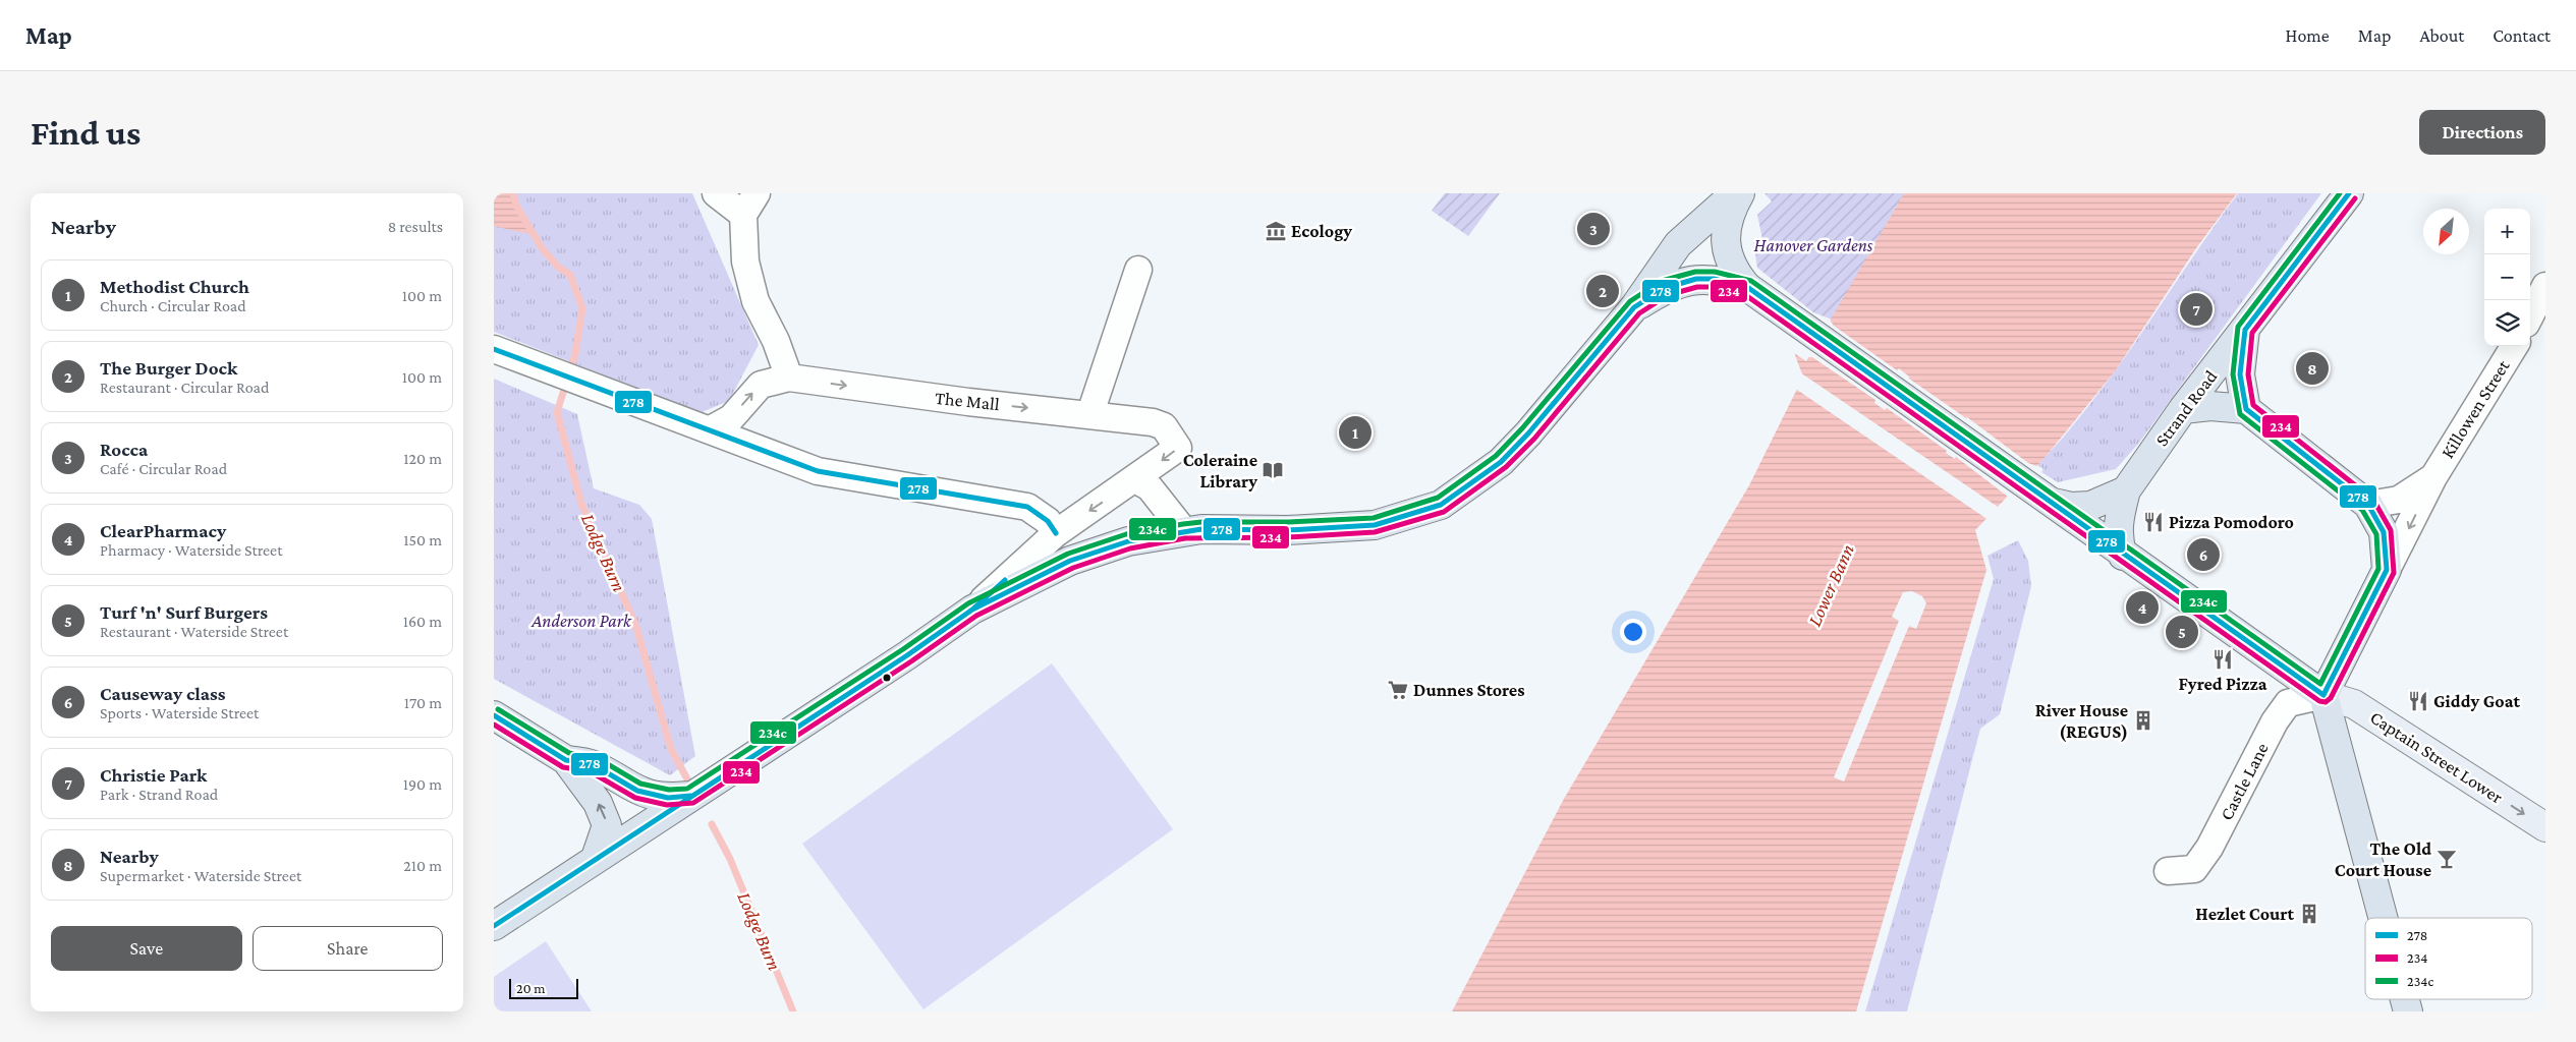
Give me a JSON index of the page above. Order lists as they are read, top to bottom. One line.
{"streets":{"main road":["Strand Road","Killowen Street","Captain Street Lower"],"street":["The Mall","Castle Lane"]},"crossings":[["Killowen Street","Captain Street Lower"],["Killowen Street","Castle Lane"],["Captain Street Lower","Castle Lane"]],"one_way":["Captain Street Lower"],"water":["Lodge Burn","Lower Bann"],"parks":["Hanover Gardens","Anderson Park"],"places":{"museum":["Ecology"],"library":["Coleraine Library"],"restaurant":["Pizza Pomodoro","Fyred Pizza","Giddy Goat"],"supermarket":["Dunnes Stores"],"building":["River House (REGUS)","Hezlet Court"],"bar":["The Old Court House"]},"lines":["transit line 278","transit line 234c","transit line 234"],"legend":["278","234","234c"],"scale_bar":"20 m","north":"bottom left","page":{"header":"Map","nav":["Home","Map","About","Contact"],"buttons":["Directions",["Save","Share"]],"title":"Find us","heading":["Nearby","8 results"],"map_buttons":["+","−"],"pins":["3","2","7","8","1","6","4","5"],"list":[{"mark":"1","name":"Methodist Church","note":"Church · Circular Road","value":"100 m"},{"mark":"2","name":"The Burger Dock","note":"Restaurant · Circular Road","value":"100 m"},{"mark":"3","name":"Rocca","note":"Café · Circular Road","value":"120 m"},{"mark":"4","name":"ClearPharmacy","note":"Pharmacy · Waterside Street","value":"150 m"},{"mark":"5","name":"Turf 'n' Surf Burgers","note":"Restaurant · Waterside Street","value":"160 m"},{"mark":"6","name":"Causeway class","note":"Sports · Waterside Street","value":"170 m"},{"mark":"7","name":"Christie Park","note":"Park · Strand Road","value":"190 m"},{"mark":"8","name":"Nearby","note":"Supermarket · Waterside Street","value":"210 m"}],"scale":"20 m"}}
